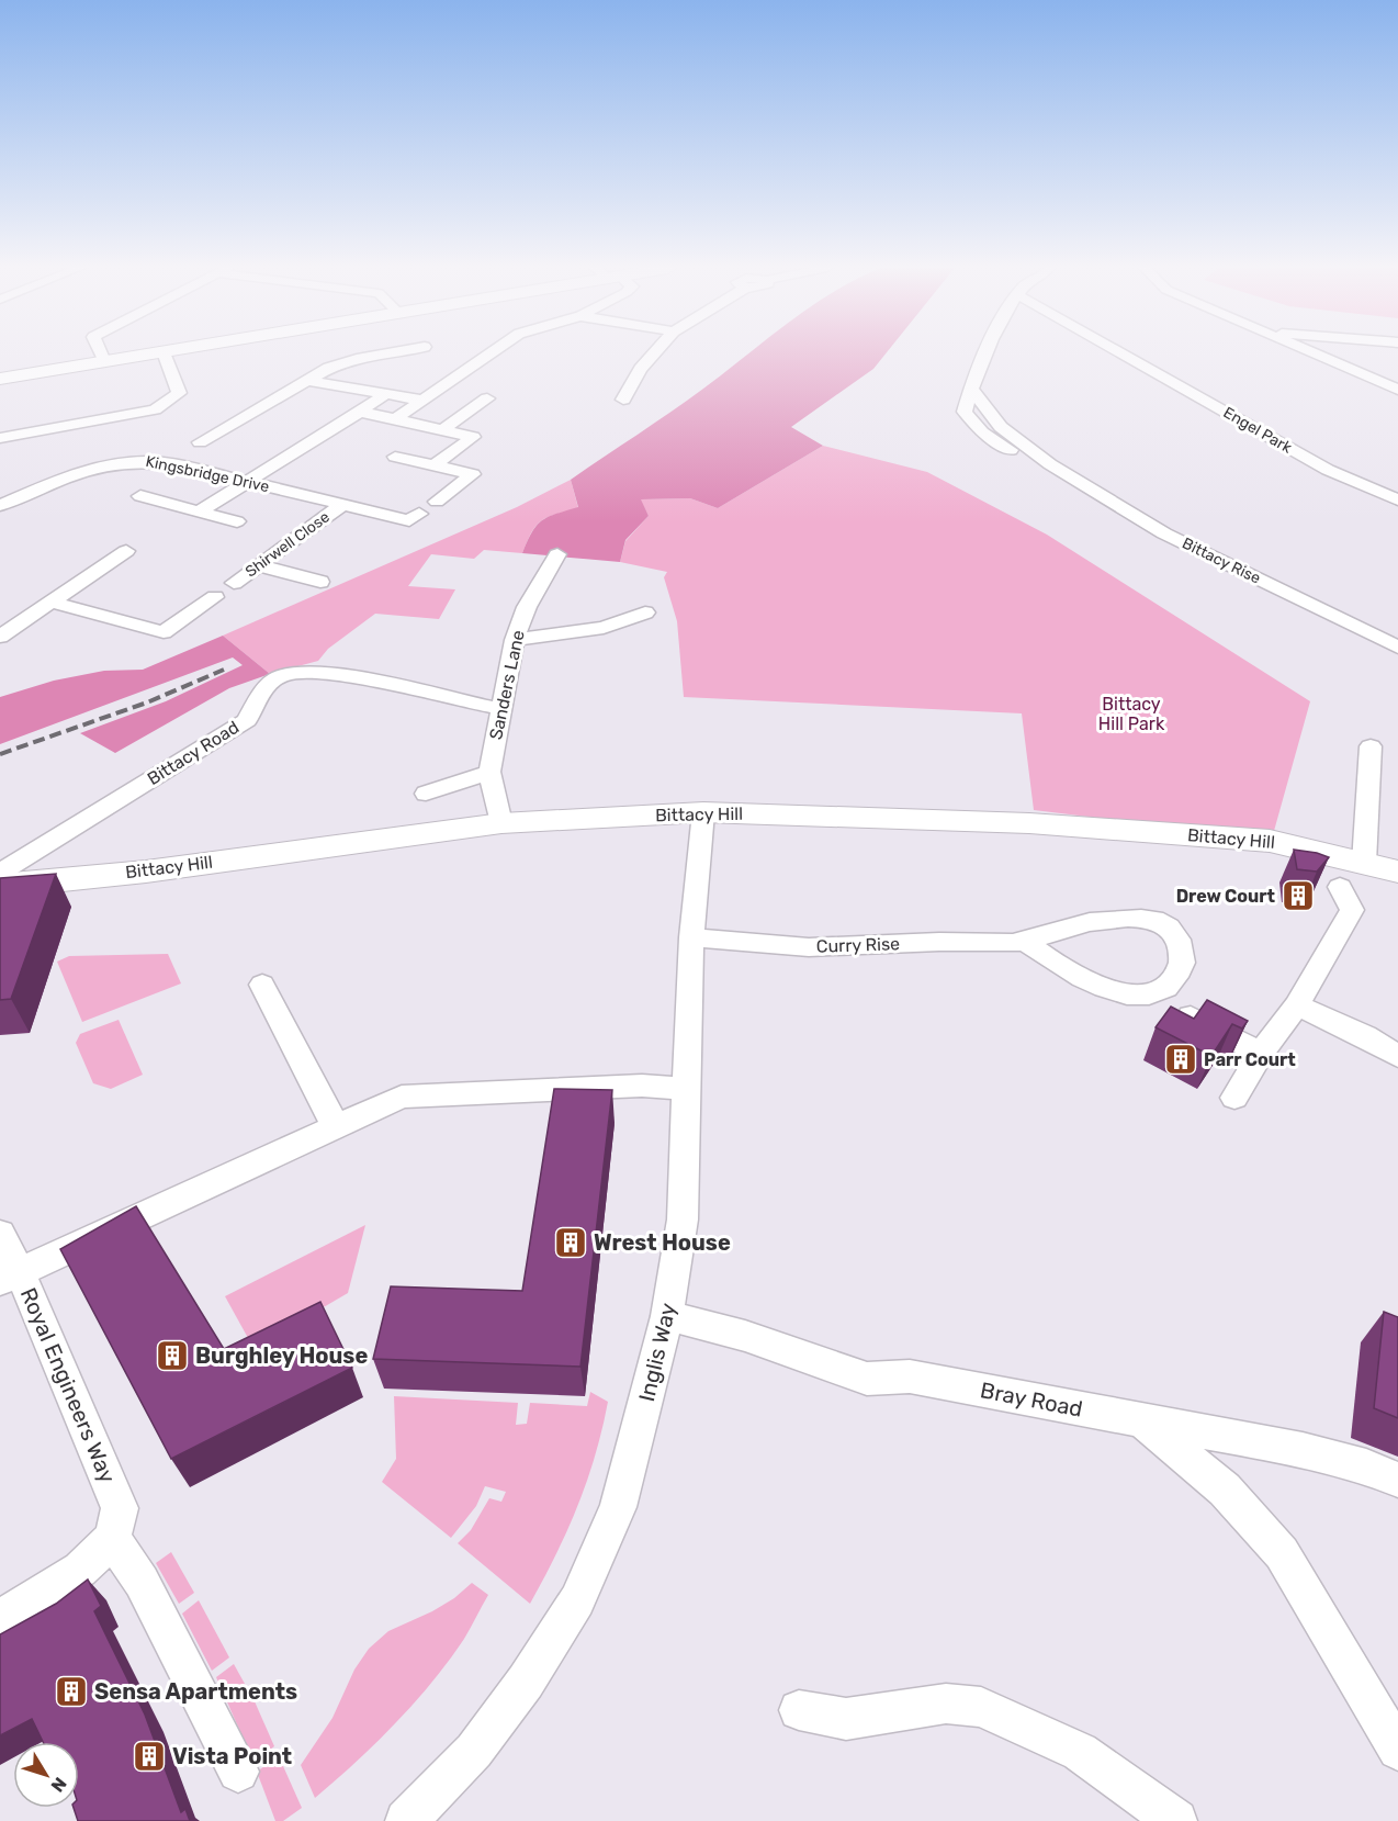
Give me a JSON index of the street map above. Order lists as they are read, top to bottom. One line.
{"streets":{"main road":["Bittacy Hill"],"street":["Engel Park","Kingsbridge Drive","Shirwell Close","Bittacy Rise","Sanders Lane","Bittacy Road","Curry Rise","Inglis Way","Royal Engineers Way","Bray Road"]},"crossings":[["Kingsbridge Drive","Shirwell Close"],["Sanders Lane","Bittacy Road"],["Sanders Lane","Bittacy Hill"],["Bittacy Hill","Inglis Way"],["Curry Rise","Inglis Way"],["Inglis Way","Bray Road"]],"parks":["Bittacy Hill Park"],"places":{"building":["Drew Court","Parr Court","Wrest House","Burghley House","Sensa Apartments","Vista Point"]},"north":"bottom right"}
